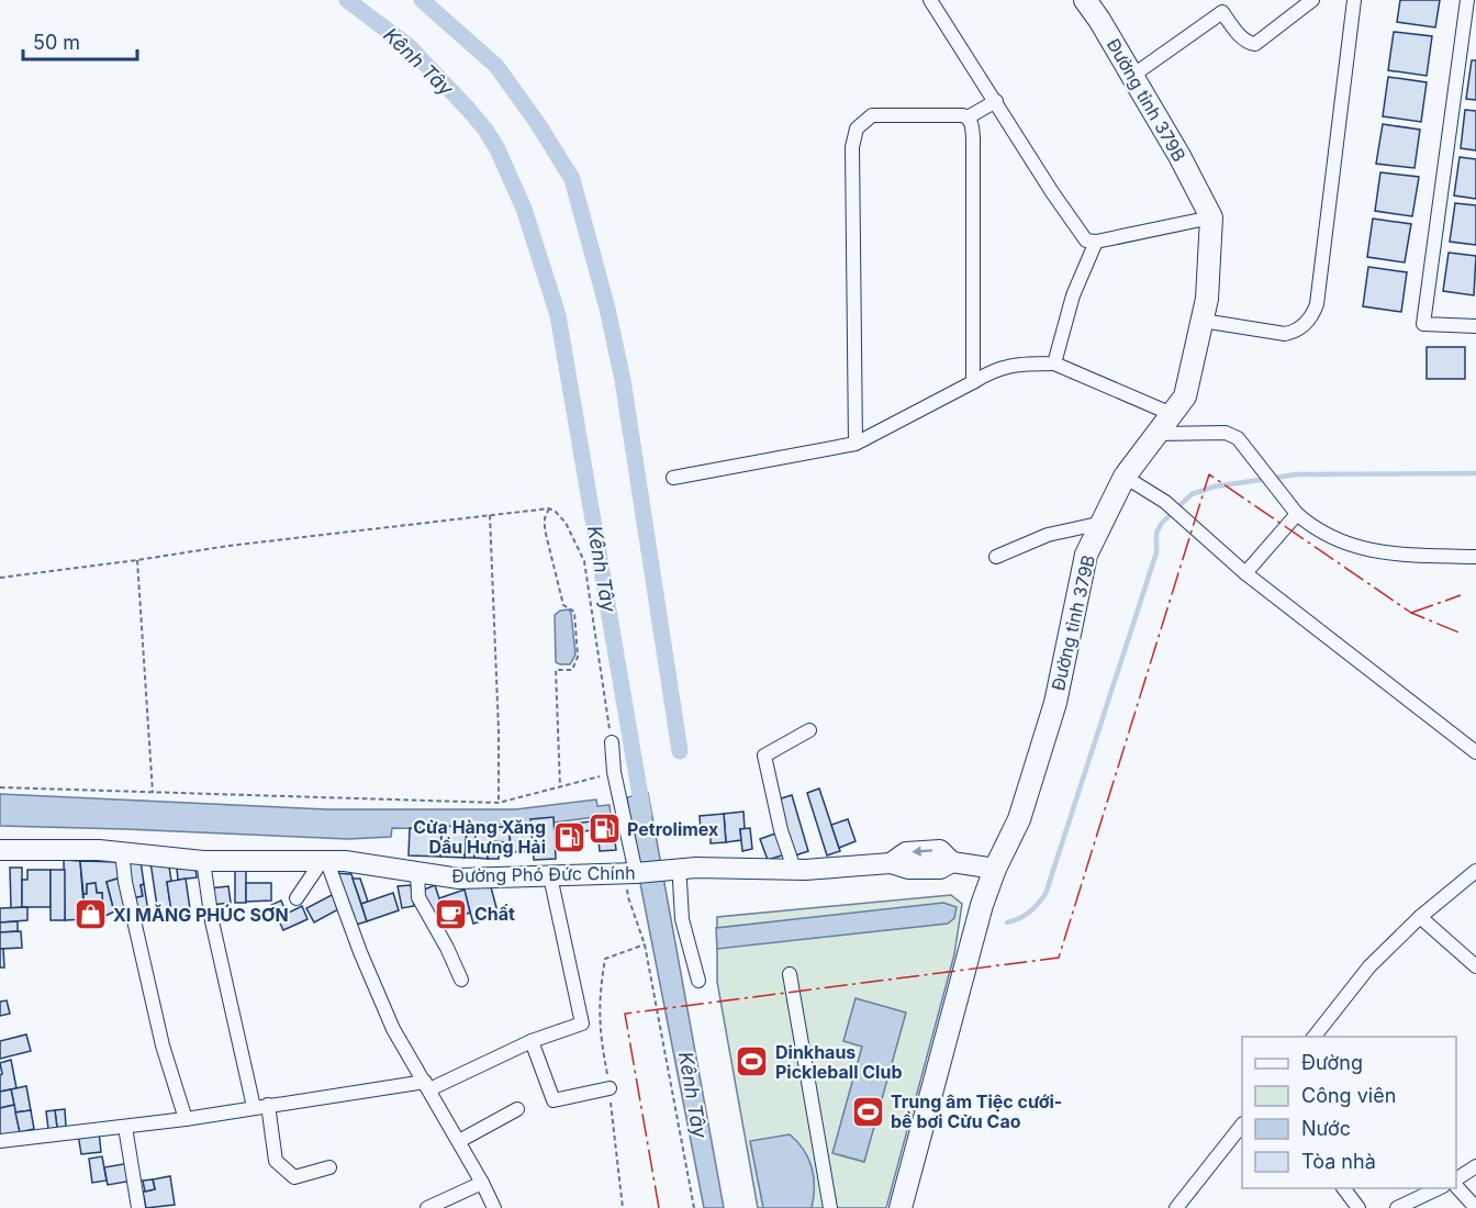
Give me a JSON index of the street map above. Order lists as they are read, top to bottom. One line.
{"streets":{"main road":["Đường tỉnh 379B","Đường Phó Đức Chính"]},"crossings":[["Đường tỉnh 379B","Đường Phó Đức Chính"]],"water":["Kênh Tây"],"places":{"fuel station":["Petrolimex","Cửa Hàng Xăng Dầu Hưng Hải"],"cafe":["Chất"],"shop":["XI MĂNG PHÚC SƠN"],"sports":["Dinkhaus Pickleball Club","Trung âm Tiệc cưới- bể bơi Cửu Cao"]},"legend":["Đường","Công viên","Nước","Tòa nhà"],"scale_bar":"50 m"}
